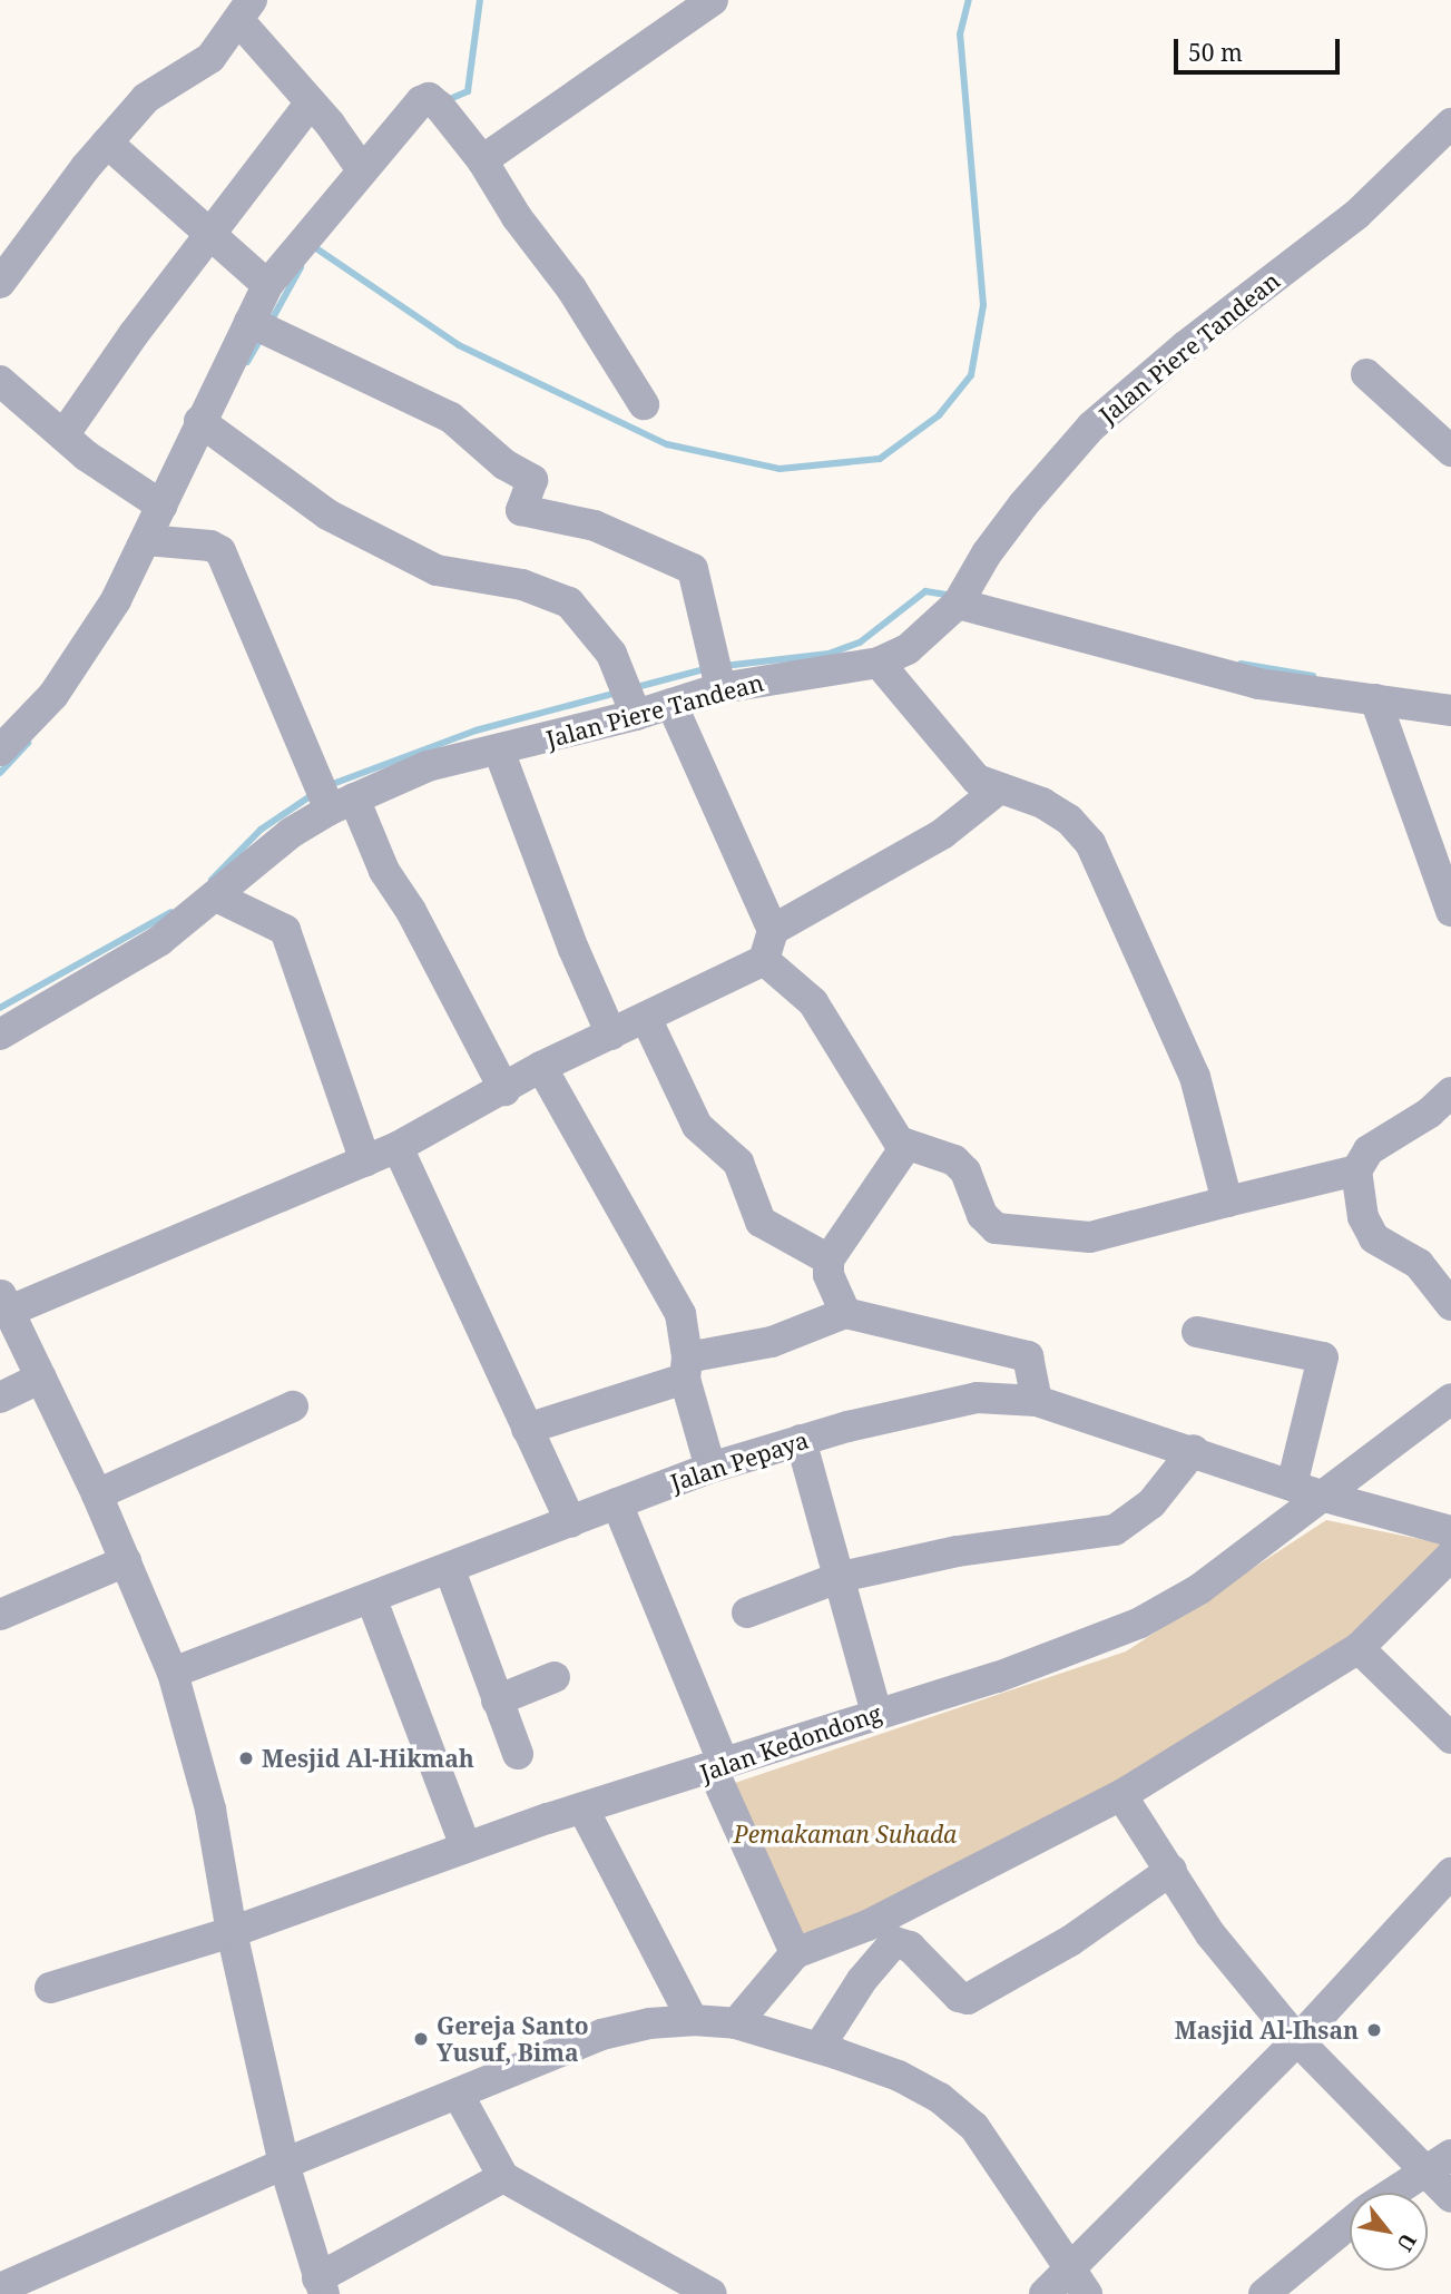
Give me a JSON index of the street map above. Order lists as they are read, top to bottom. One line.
{"streets":{"street":["Jalan Piere Tandean","Jalan Pepaya","Jalan Kedondong"]},"crossings":[["Jalan Pepaya","Jalan Kedondong"]],"parks":["Pemakaman Suhada"],"places":["Mesjid Al-Hikmah","Masjid Al-Ihsan","Gereja Santo Yusuf, Bima"],"scale_bar":"50 m","north":"bottom right"}
